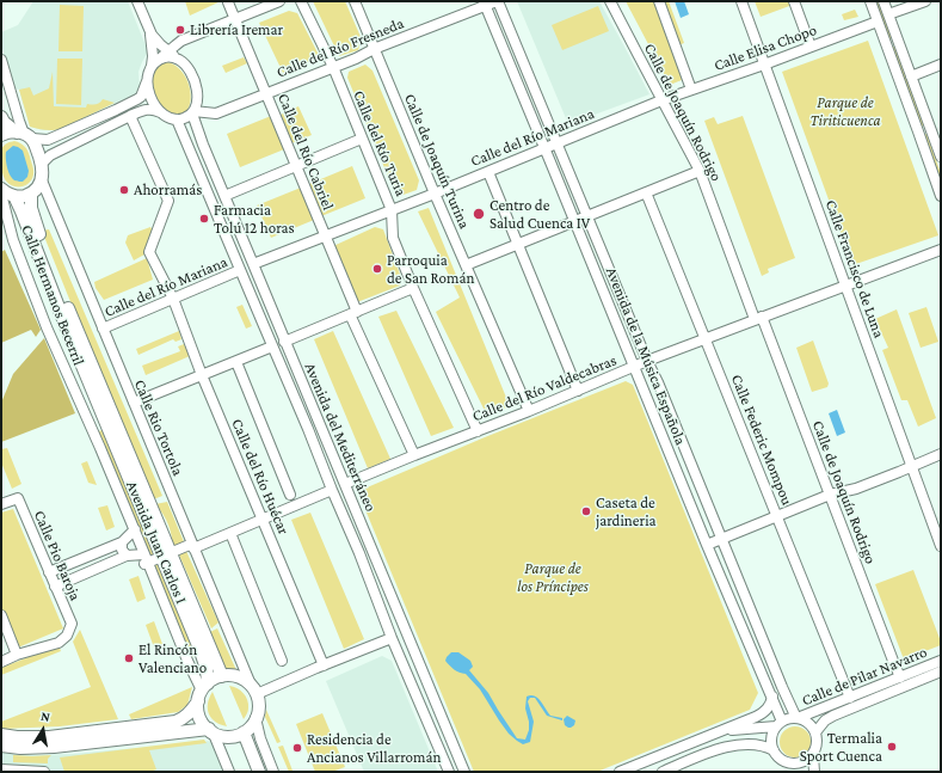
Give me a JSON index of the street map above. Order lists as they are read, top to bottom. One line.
{"streets":{"main road":["Calle Hermanos Becerril","Avenida Juan Carlos I"],"street":["Calle del Río Fresneda","Calle Elisa Chopo","Calle de Joaquín Rodrigo","Calle del Río Mariana","Calle del Río Turia","Calle del Río Cabriel","Calle de Joaquín Turina","Calle Francisco de Luna","Avenida de la Música Española","Calle del Río Valdecabras","Calle Rio Tortola","Avenida del Mediterráneo","Calle Federic Mompou","Calle del Río Huécar","Calle Pio Baroja","Calle de Pilar Navarro"]},"crossings":[["Calle del Río Fresneda","Calle del Río Turia"],["Calle del Río Fresneda","Calle del Río Cabriel"],["Calle del Río Fresneda","Calle de Joaquín Turina"],["Calle del Río Fresneda","Avenida de la Música Española"],["Calle del Río Fresneda","Avenida del Mediterráneo"],["Calle Elisa Chopo","Calle de Joaquín Rodrigo"],["Calle Elisa Chopo","Calle del Río Mariana"],["Calle Elisa Chopo","Calle Francisco de Luna"],["Calle de Joaquín Rodrigo","Calle del Río Mariana"],["Calle de Joaquín Rodrigo","Calle del Río Valdecabras"],["Calle de Joaquín Rodrigo","Calle de Pilar Navarro"],["Calle del Río Mariana","Calle del Río Turia"],["Calle del Río Mariana","Calle del Río Cabriel"],["Calle del Río Mariana","Calle de Joaquín Turina"],["Calle del Río Mariana","Avenida de la Música Española"],["Calle del Río Mariana","Calle Rio Tortola"],["Calle del Río Mariana","Avenida del Mediterráneo"],["Calle del Río Mariana","Calle del Río Huécar"],["Calle del Río Turia","Calle del Río Valdecabras"],["Calle del Río Cabriel","Calle del Río Valdecabras"],["Calle de Joaquín Turina","Calle del Río Valdecabras"],["Calle Francisco de Luna","Calle del Río Valdecabras"],["Calle Hermanos Becerril","Avenida Juan Carlos I"],["Avenida de la Música Española","Calle del Río Valdecabras"],["Avenida de la Música Española","Calle de Pilar Navarro"],["Calle del Río Valdecabras","Avenida del Mediterráneo"],["Calle del Río Valdecabras","Calle Federic Mompou"],["Calle Rio Tortola","Avenida Juan Carlos I"],["Calle Federic Mompou","Calle de Pilar Navarro"]],"parks":["Parque de Tiriticuenca","Parque de los Príncipes"],"places":["Librería Iremar","Ahorramás","Centro de Salud Cuenca IV","Farmacia Tolú 12 horas","Parroquia de San Román","Caseta de jardineria","El Rincón Valenciano","Termalia Sport Cuenca","Residencia de Ancianos Villarromán"],"north":"top"}
